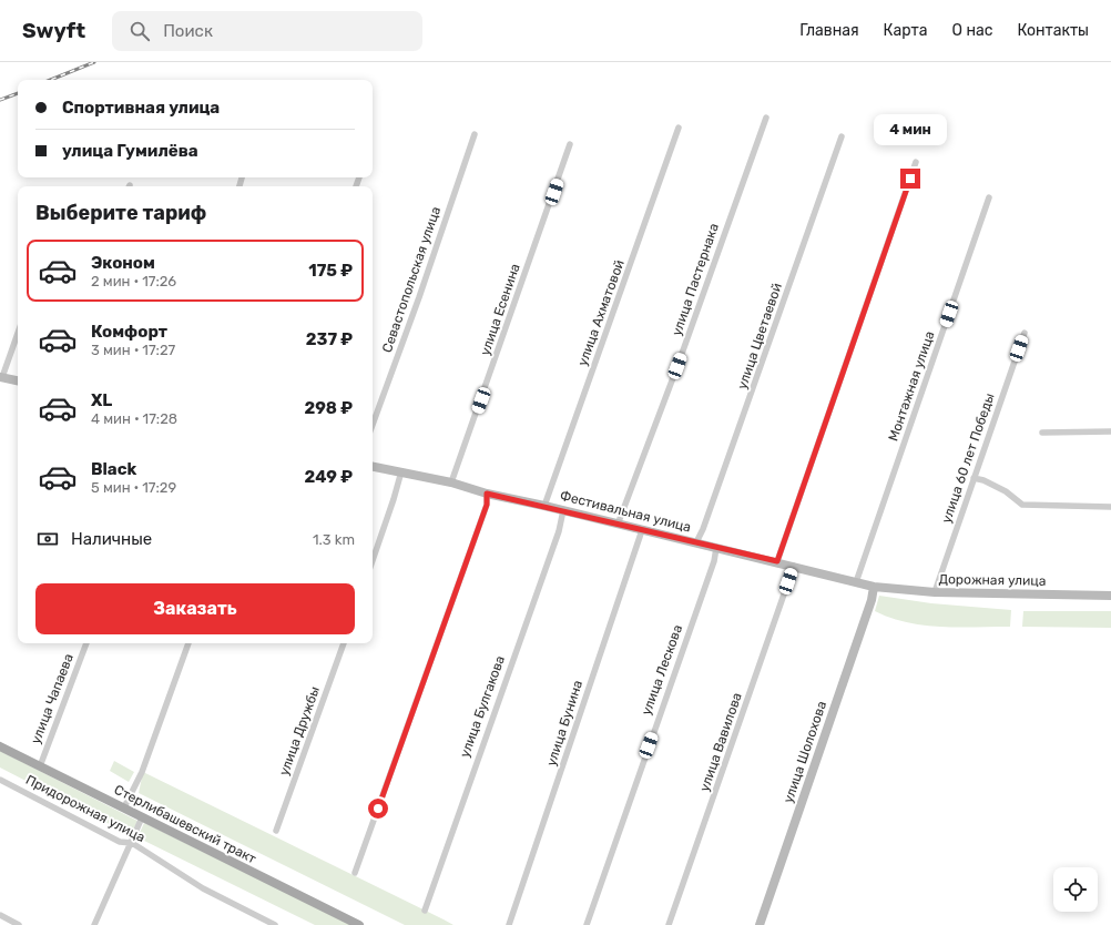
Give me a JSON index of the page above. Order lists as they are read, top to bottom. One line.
{"streets":{"main road":["Стерлибашевский тракт"],"street":["Севастопольская улица","улица Пастернака","улица Есенина","улица Ахматовой","улица Цветаевой","Монтажная улица","улица 60 лет Победы","Фестивальная улица","Дорожная улица","улица Лескова","улица Чапаева","улица Булгакова","улица Бунина","улица Дружбы","улица Вавилова","улица Шолохова","Придорожная улица"]},"crossings":[["улица Пастернака","Фестивальная улица"],["улица Есенина","Фестивальная улица"],["улица Ахматовой","Фестивальная улица"],["улица Цветаевой","Фестивальная улица"],["Монтажная улица","Фестивальная улица"],["улица 60 лет Победы","Дорожная улица"],["Фестивальная улица","Дорожная улица"],["Фестивальная улица","улица Лескова"],["Фестивальная улица","улица Булгакова"],["Фестивальная улица","улица Бунина"],["Фестивальная улица","улица Вавилова"],["Фестивальная улица","улица Шолохова"],["Дорожная улица","улица Шолохова"],["улица Чапаева","Стерлибашевский тракт"]],"page":{"header":"Swyft","search":"Поиск","nav":["Главная","Карта","О нас","Контакты"],"banner":["Спортивная улица","улица Гумилёва"],"bubble":"4 мин","heading":"Выберите тариф","list":[{"name":"Эконом","note":"2 мин · 17:26","value":"175 ₽"},{"name":"Комфорт","note":"3 мин · 17:27","value":"237 ₽"},{"name":"XL","note":"4 мин · 17:28","value":"298 ₽"},{"name":"Black","note":"5 мин · 17:29","value":"249 ₽"}],"pay":["Наличные","1.3 km"],"buttons":"Заказать"}}
